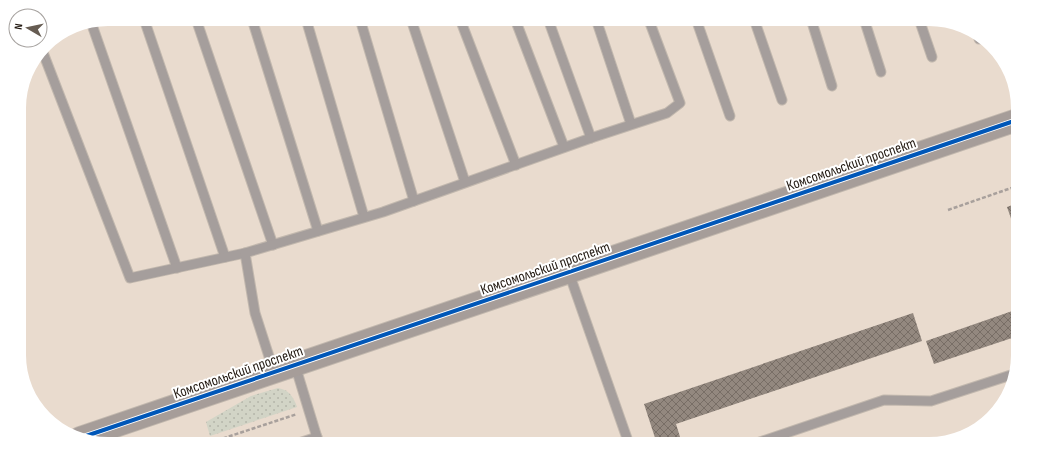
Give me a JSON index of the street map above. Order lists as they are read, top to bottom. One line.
{"streets":{"street":["Комсомольский проспект"]},"north":"left"}
